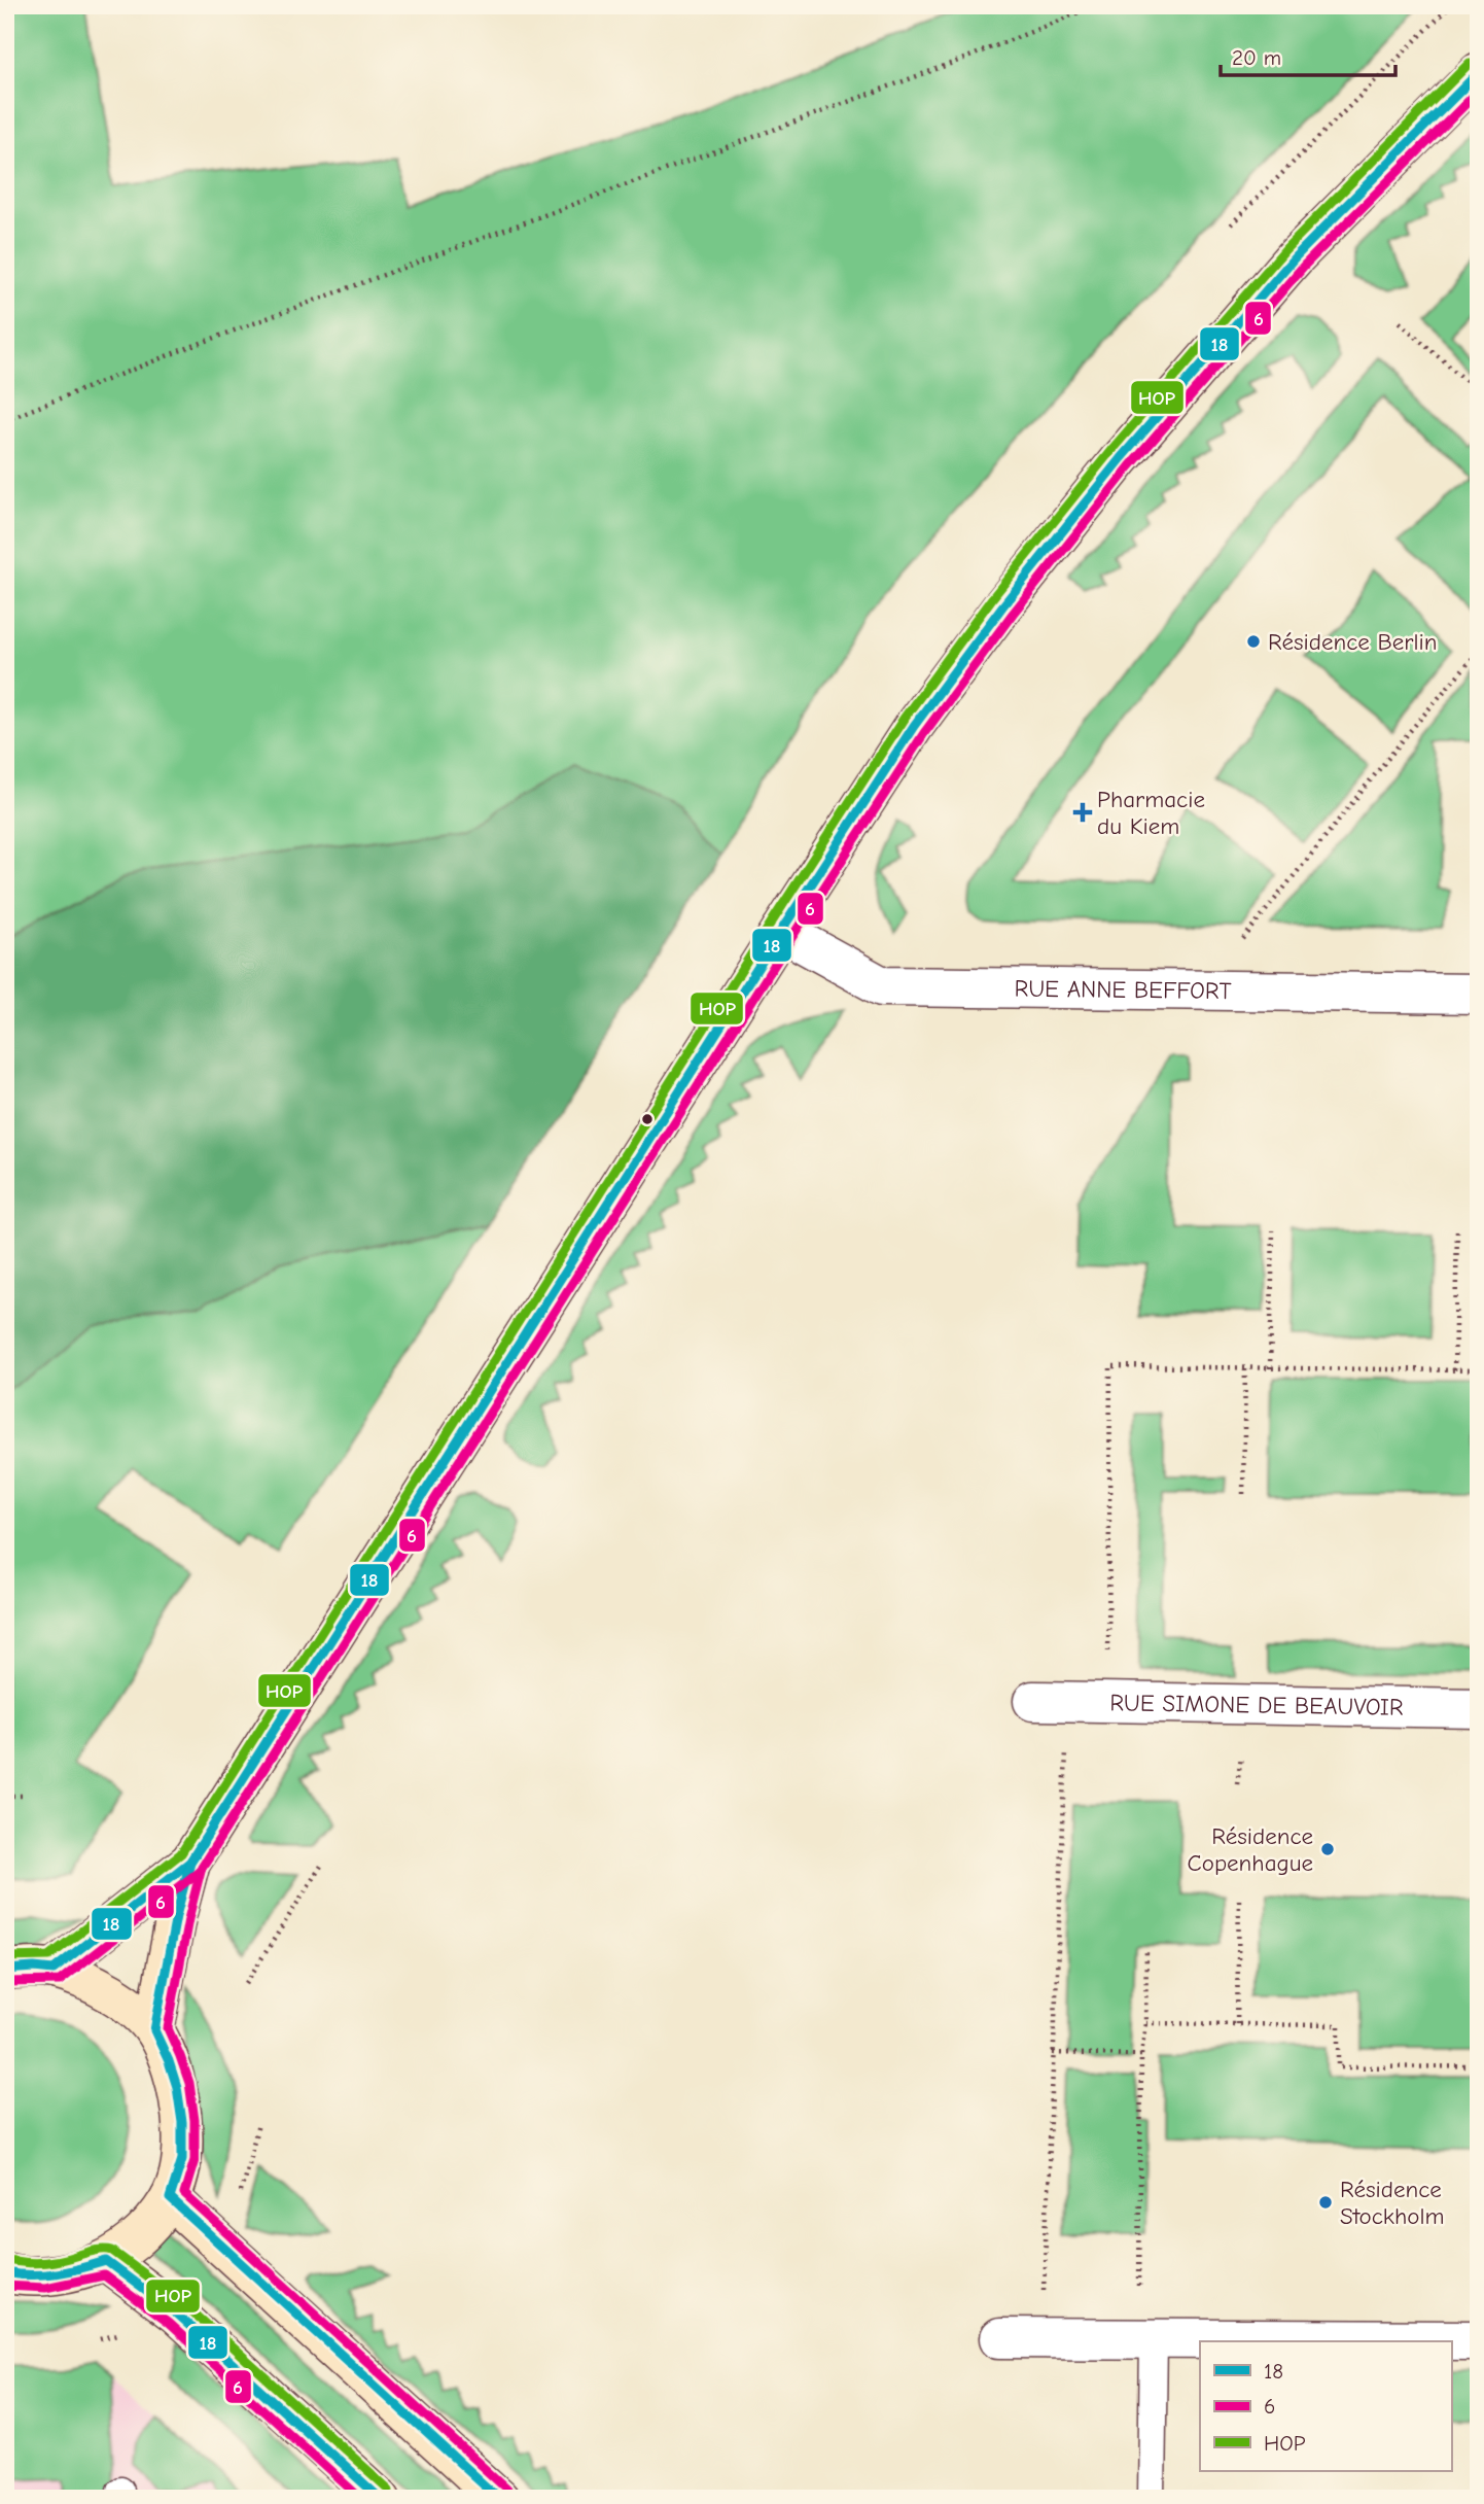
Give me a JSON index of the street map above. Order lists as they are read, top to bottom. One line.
{"streets":{"street":["RUE ANNE BEFFORT","RUE SIMONE DE BEAUVOIR"]},"places":{"other":["Résidence Berlin","Résidence Copenhague","Résidence Stockholm"],"health":["Pharmacie du Kiem"]},"lines":["transit line HOP","transit line 18","transit line 6"],"legend":["18","6","HOP"],"scale_bar":"20 m"}
